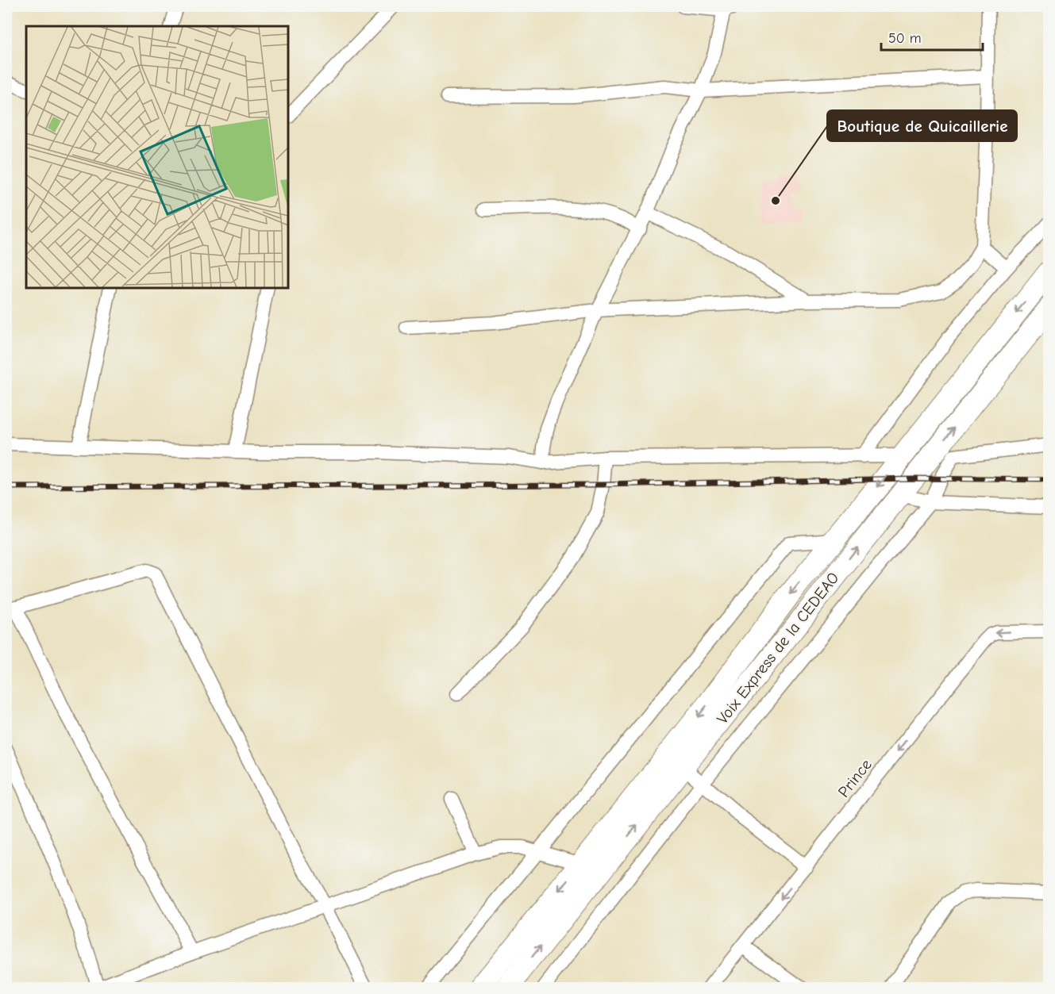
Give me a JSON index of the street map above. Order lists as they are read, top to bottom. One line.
{"streets":{"main road":["Voix Express de la CEDEAO"],"street":["Prince"]},"one_way":["Prince"],"places":["Boutique de Quicaillerie"],"scale_bar":"50 m"}
